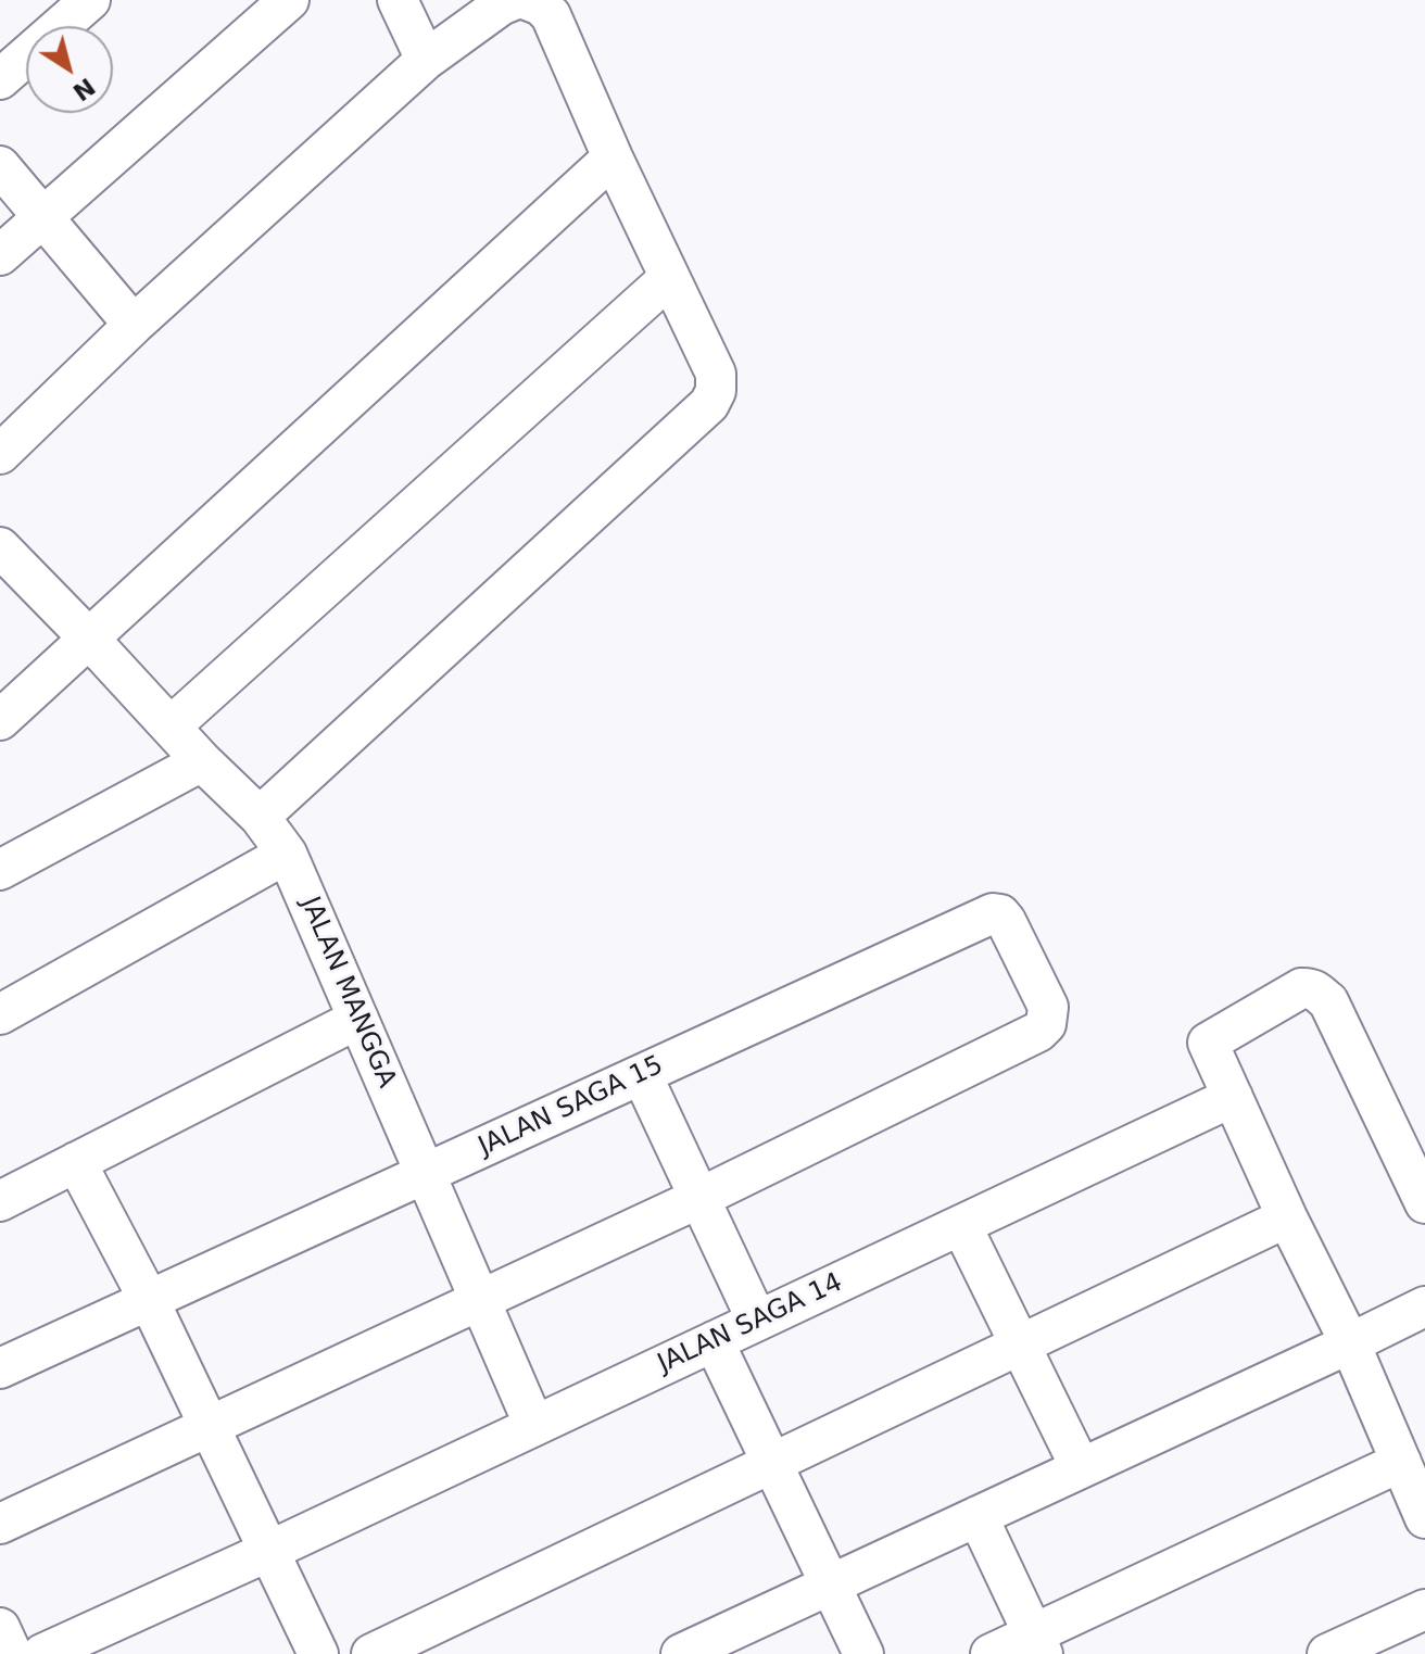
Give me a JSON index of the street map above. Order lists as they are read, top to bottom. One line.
{"streets":{"street":["JALAN MANGGA","JALAN SAGA 15","JALAN SAGA 14"]},"crossings":[["JALAN MANGGA","JALAN SAGA 15"],["JALAN MANGGA","JALAN SAGA 14"]],"north":"bottom right"}
